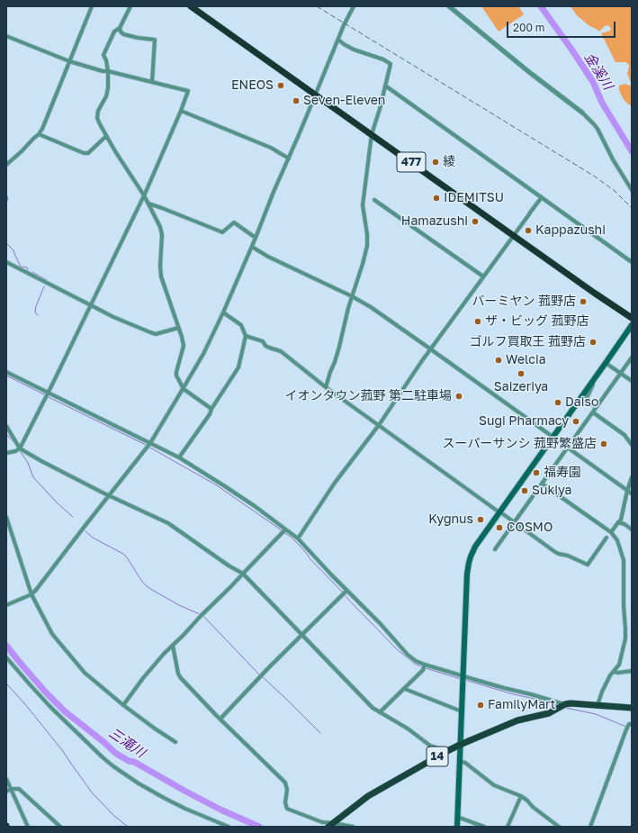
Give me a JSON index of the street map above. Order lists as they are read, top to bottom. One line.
{"streets":{"highway":["477"],"main road":["14"]},"water":["金溪川","三滝川"],"places":["ENEOS","Seven-Eleven","綾","IDEMITSU","Hamazushi","Kappazushi","バーミヤン 菰野店","ザ・ビッグ 菰野店","ゴルフ買取王 菰野店","Welcia","Saizeriya","イオンタウン菰野 第二駐車場","Daiso","Sugi Pharmacy","スーパーサンシ 菰野繁盛店","福寿園","Sukiya","Kygnus","COSMO","FamilyMart"],"scale_bar":"200 m"}
